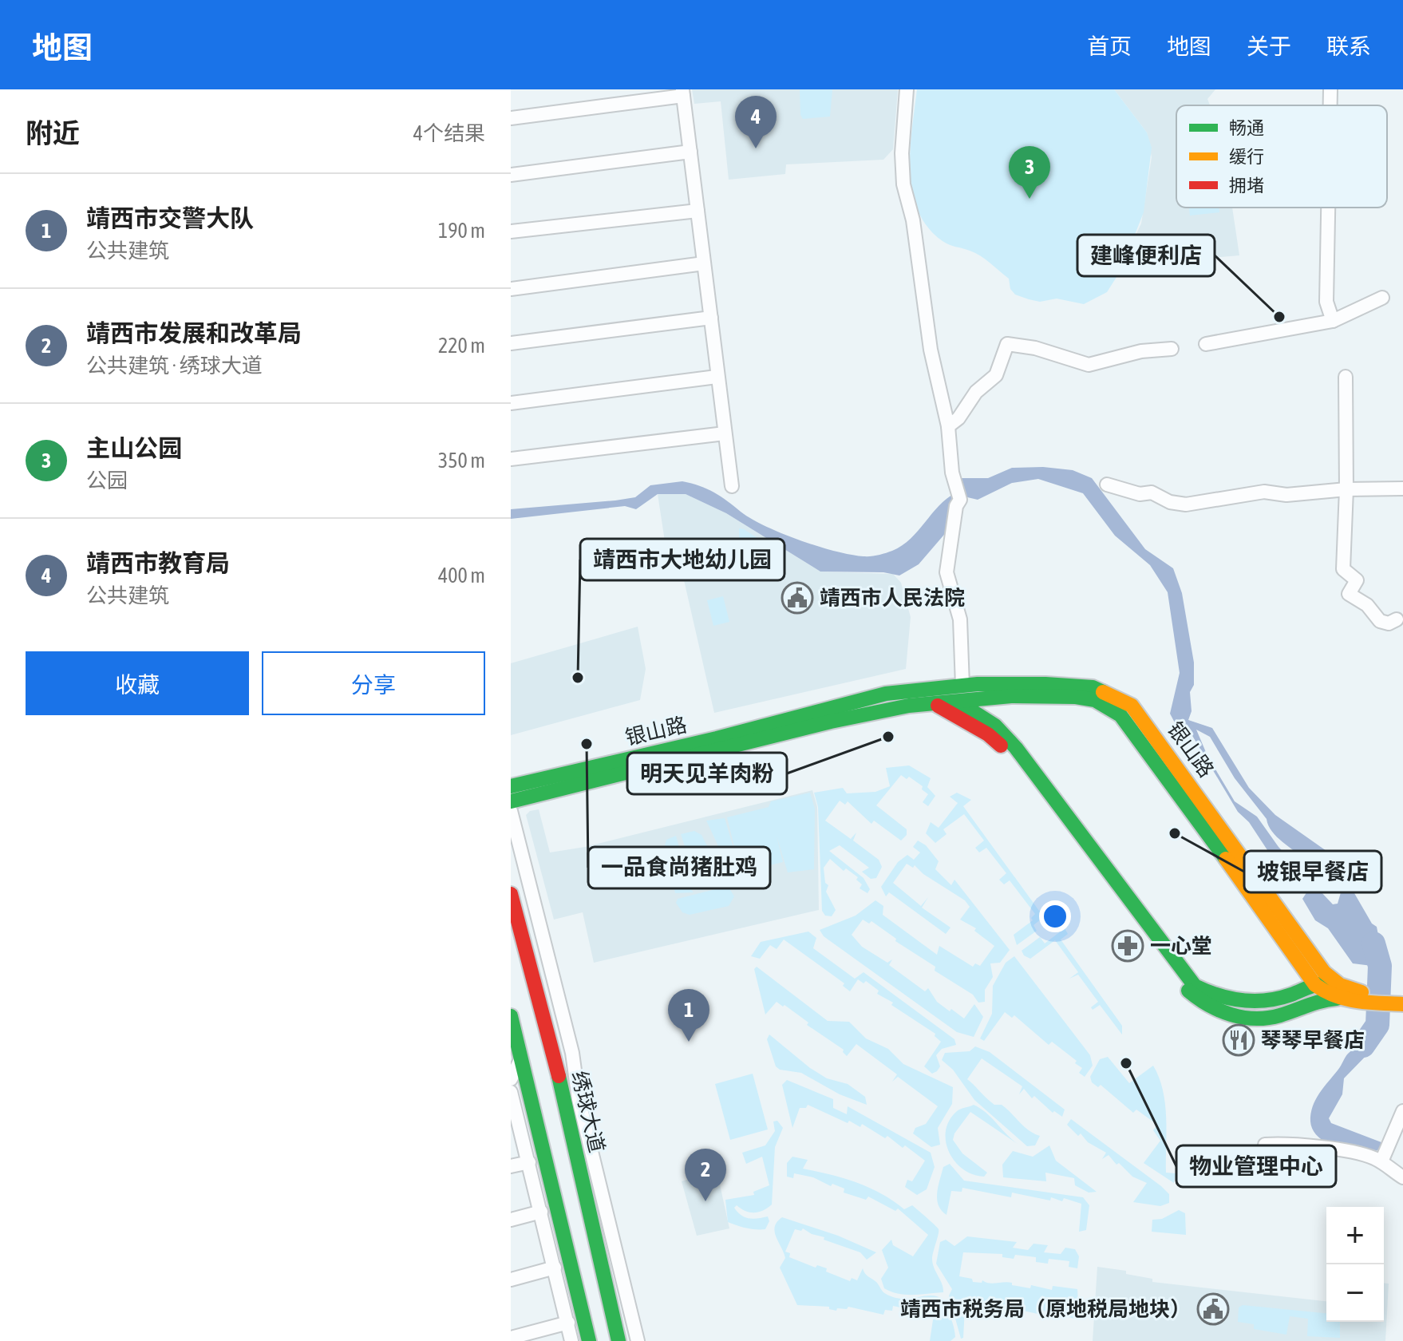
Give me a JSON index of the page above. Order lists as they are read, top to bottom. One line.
{"streets":{"main road":["银山路","绣球大道"]},"places":{"other":["建峰便利店","靖西市大地幼儿园","明天见羊肉粉","一品食尚猪肚鸡","坡银早餐店","物业管理中心"],"public building":["靖西市人民法院","靖西市税务局（原地税局地块）"],"pharmacy":["一心堂"],"restaurant":["琴琴早餐店"]},"legend":["畅通","缓行","拥堵"],"page":{"header":"地图","nav":["首页","地图","关于","联系"],"heading":["附近","4个结果"],"pins":["4","3","1","2"],"list":[{"mark":"1","name":"靖西市交警大队","note":"公共建筑","value":"190 m"},{"mark":"2","name":"靖西市发展和改革局","note":"公共建筑 · 绣球大道","value":"220 m"},{"mark":"3","name":"主山公园","note":"公园","value":"350 m"},{"mark":"4","name":"靖西市教育局","note":"公共建筑","value":"400 m"}],"buttons":["收藏","分享"],"map_buttons":["+","−"]}}
